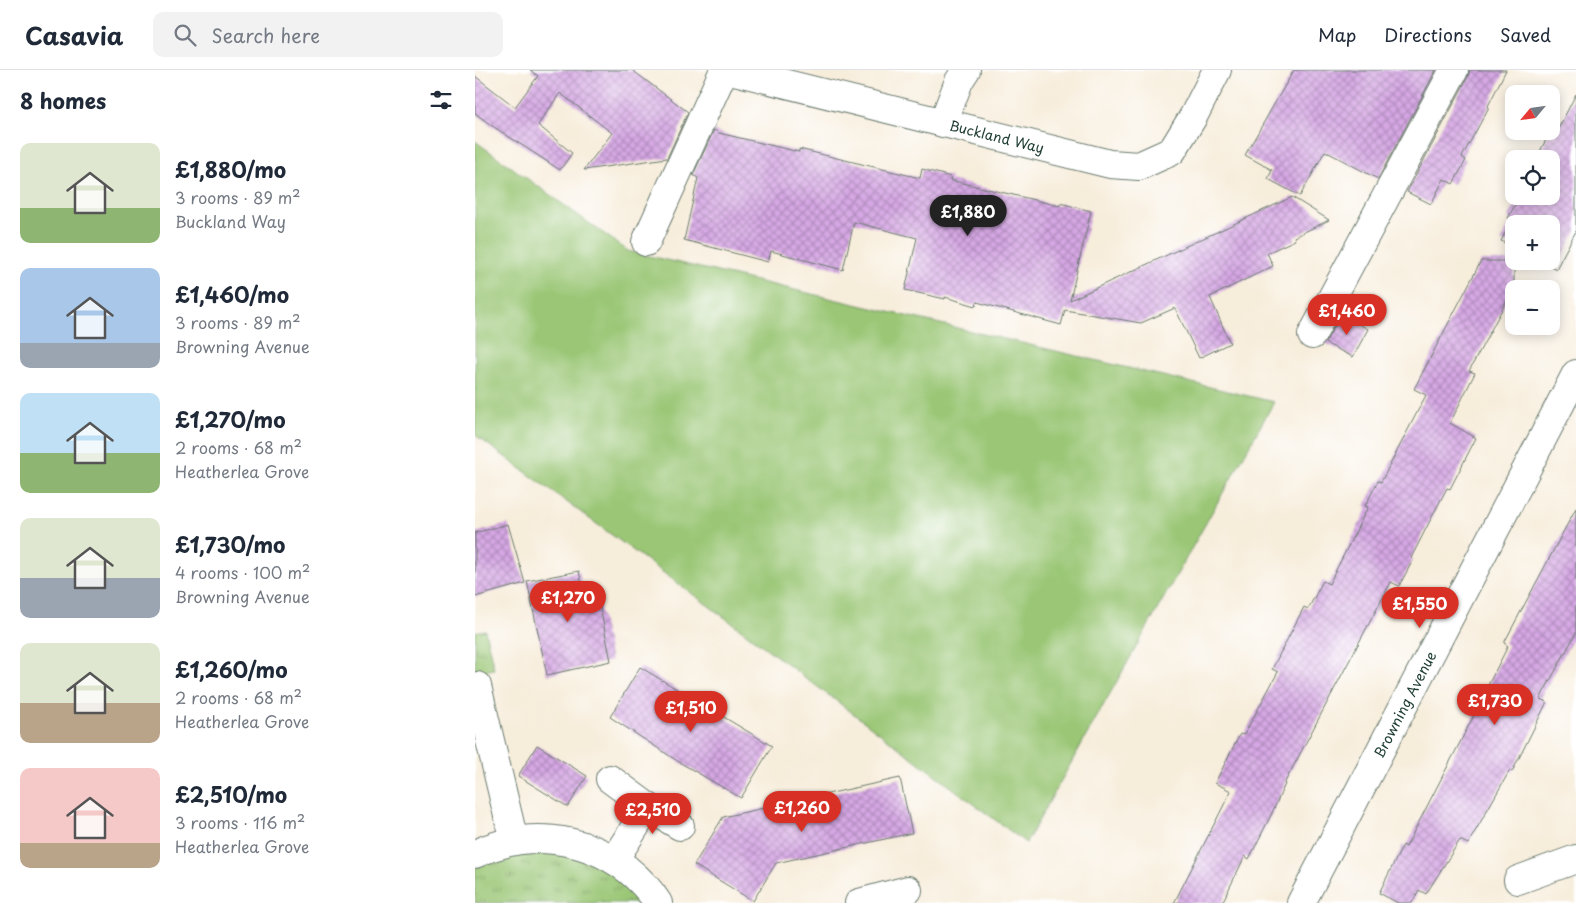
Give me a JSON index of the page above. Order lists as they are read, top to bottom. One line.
{"streets":{"street":["Buckland Way","Browning Avenue"]},"north":"bottom left","page":{"header":"Casavia","search":"Search here","nav":["Map","Directions","Saved"],"heading":"8 homes","map_buttons":["+","−"],"list":[{"name":"£1,880/mo","note":"3 rooms · 89 m² · Buckland Way"},{"name":"£1,460/mo","note":"3 rooms · 89 m² · Browning Avenue"},{"name":"£1,270/mo","note":"2 rooms · 68 m² · Heatherlea Grove"},{"name":"£1,730/mo","note":"4 rooms · 100 m² · Browning Avenue"},{"name":"£1,260/mo","note":"2 rooms · 68 m² · Heatherlea Grove"},{"name":"£2,510/mo","note":"3 rooms · 116 m² · Heatherlea Grove"}],"price":["£1,880","£1,460","£1,270","£1,550","£1,730","£1,510","£1,260","£2,510"]}}
